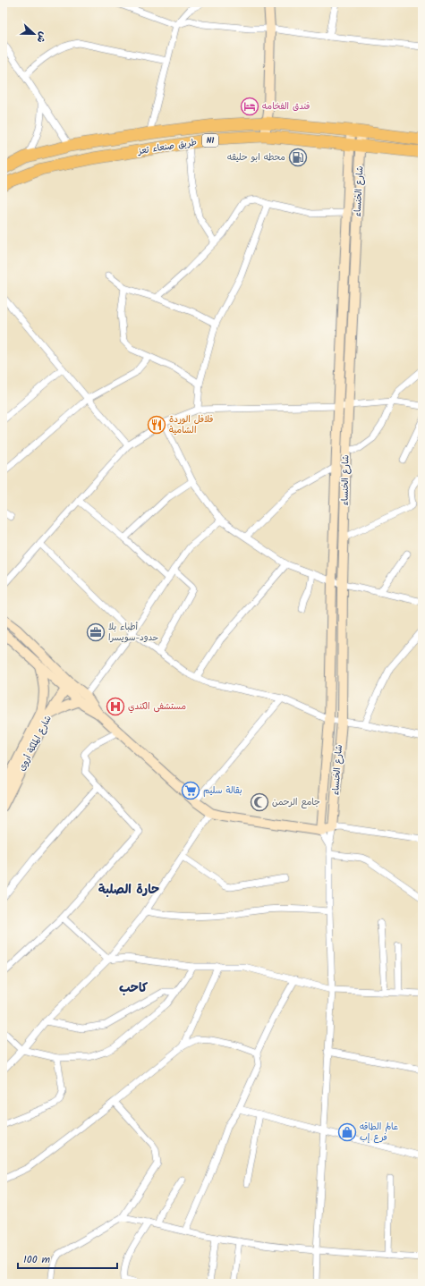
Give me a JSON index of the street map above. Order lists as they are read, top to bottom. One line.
{"streets":{"highway":["N1","طريق صنعاء تعز"],"street":["شارع الخنساء","شارع الملكة أروى"]},"crossings":[["طريق صنعاء تعز","شارع الخنساء"]],"districts":["حارة الصلبة","كاحب"],"places":{"hotel":["فندق الفخامه"],"fuel station":["محطه ابو حليقه"],"restaurant":["فلافل الوردة الشامية"],"office":["أطباء بلا حدود-سويسرا"],"hospital":["مستشفى الكندي"],"supermarket":["بقالة سليم"],"mosque":["جامع الرحمن"],"shop":["عالم الطاقه فرع إب"]},"scale_bar":"100 m","north":"right"}
